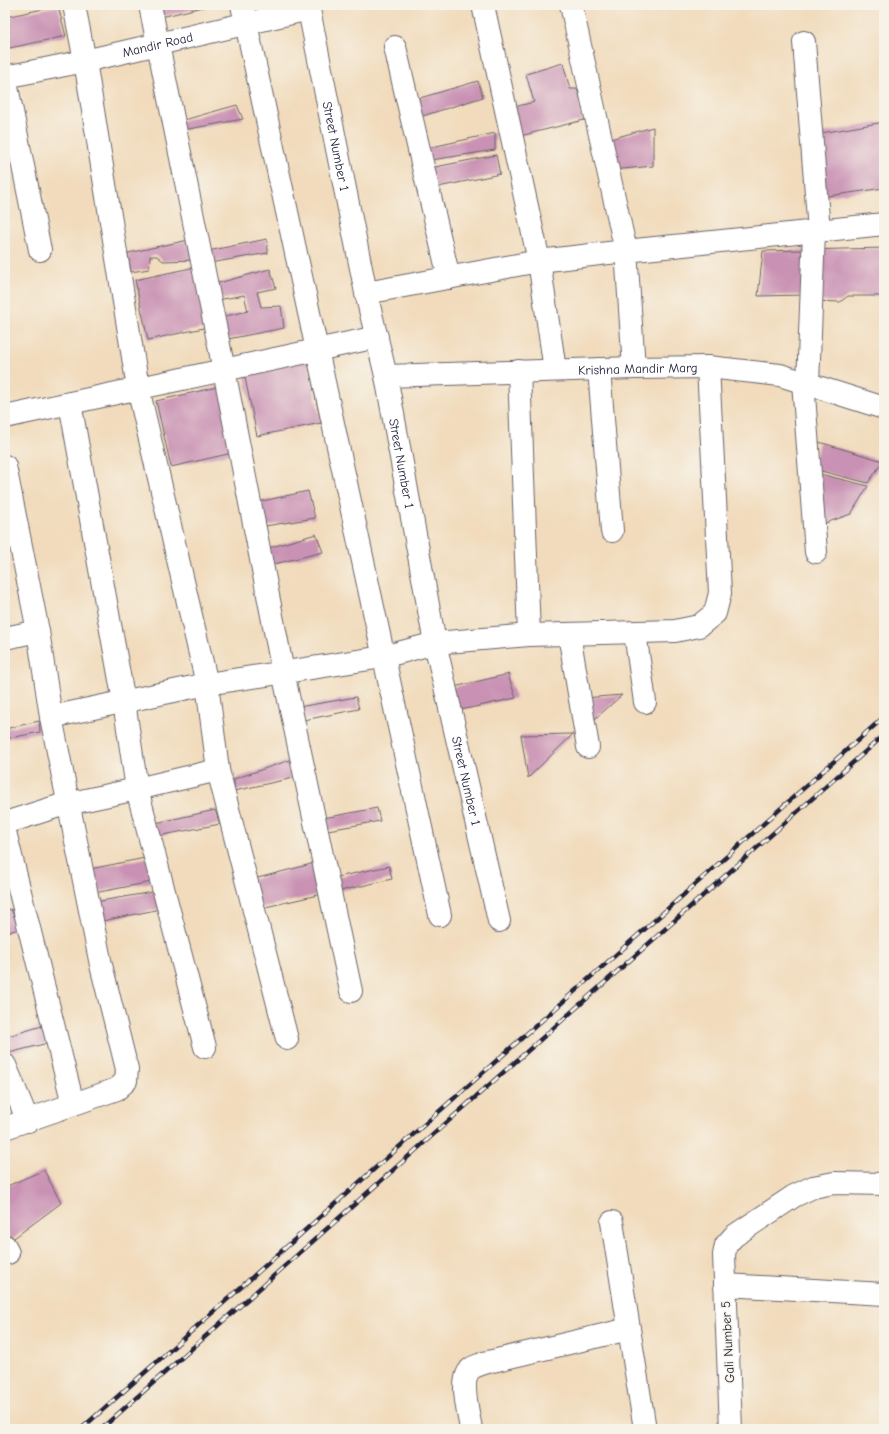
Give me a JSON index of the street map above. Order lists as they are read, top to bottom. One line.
{"streets":{"street":["Mandir Road","Street Number 1","Krishna Mandir Marg","Gali Number 5"]},"crossings":[["Mandir Road","Street Number 1"],["Street Number 1","Krishna Mandir Marg"]]}
